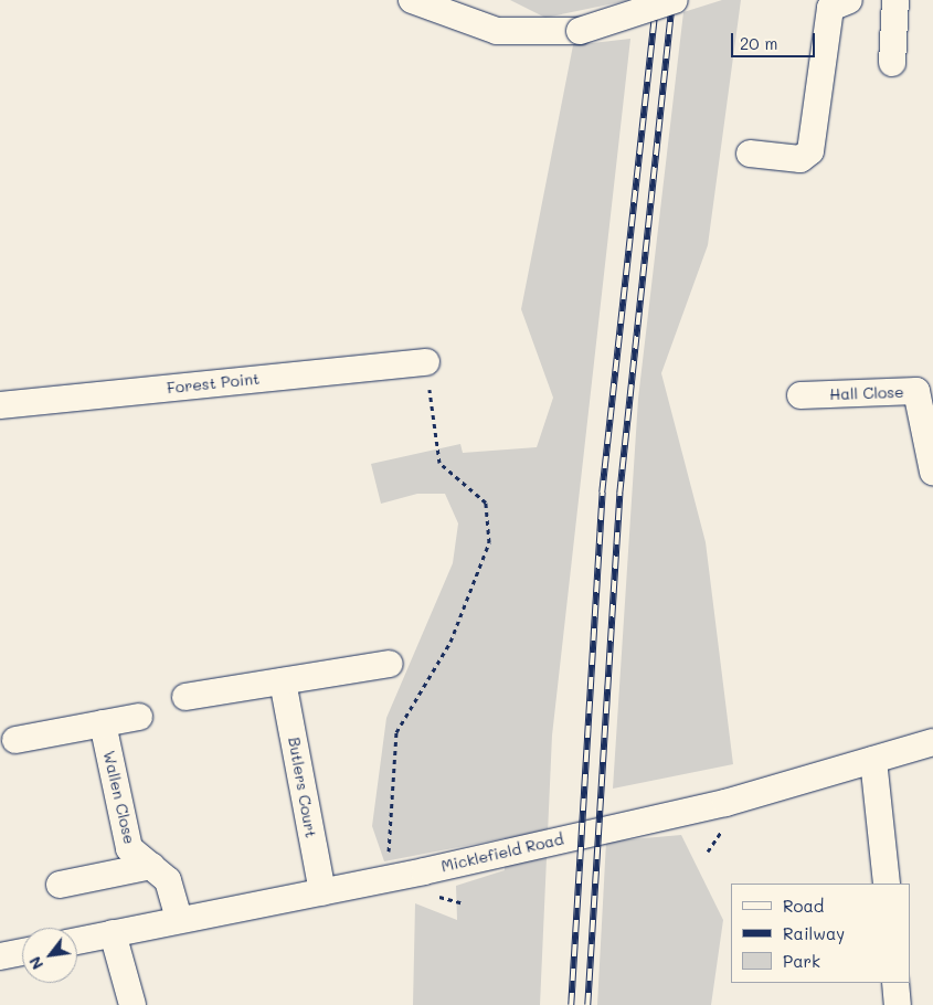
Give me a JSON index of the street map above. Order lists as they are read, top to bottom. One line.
{"streets":{"street":["Forest Point","Hall Close","Butlers Court","Wallen Close","Micklefield Road"]},"crossings":[["Butlers Court","Micklefield Road"],["Wallen Close","Micklefield Road"]],"legend":["Road","Railway","Park"],"scale_bar":"20 m","north":"bottom left"}
